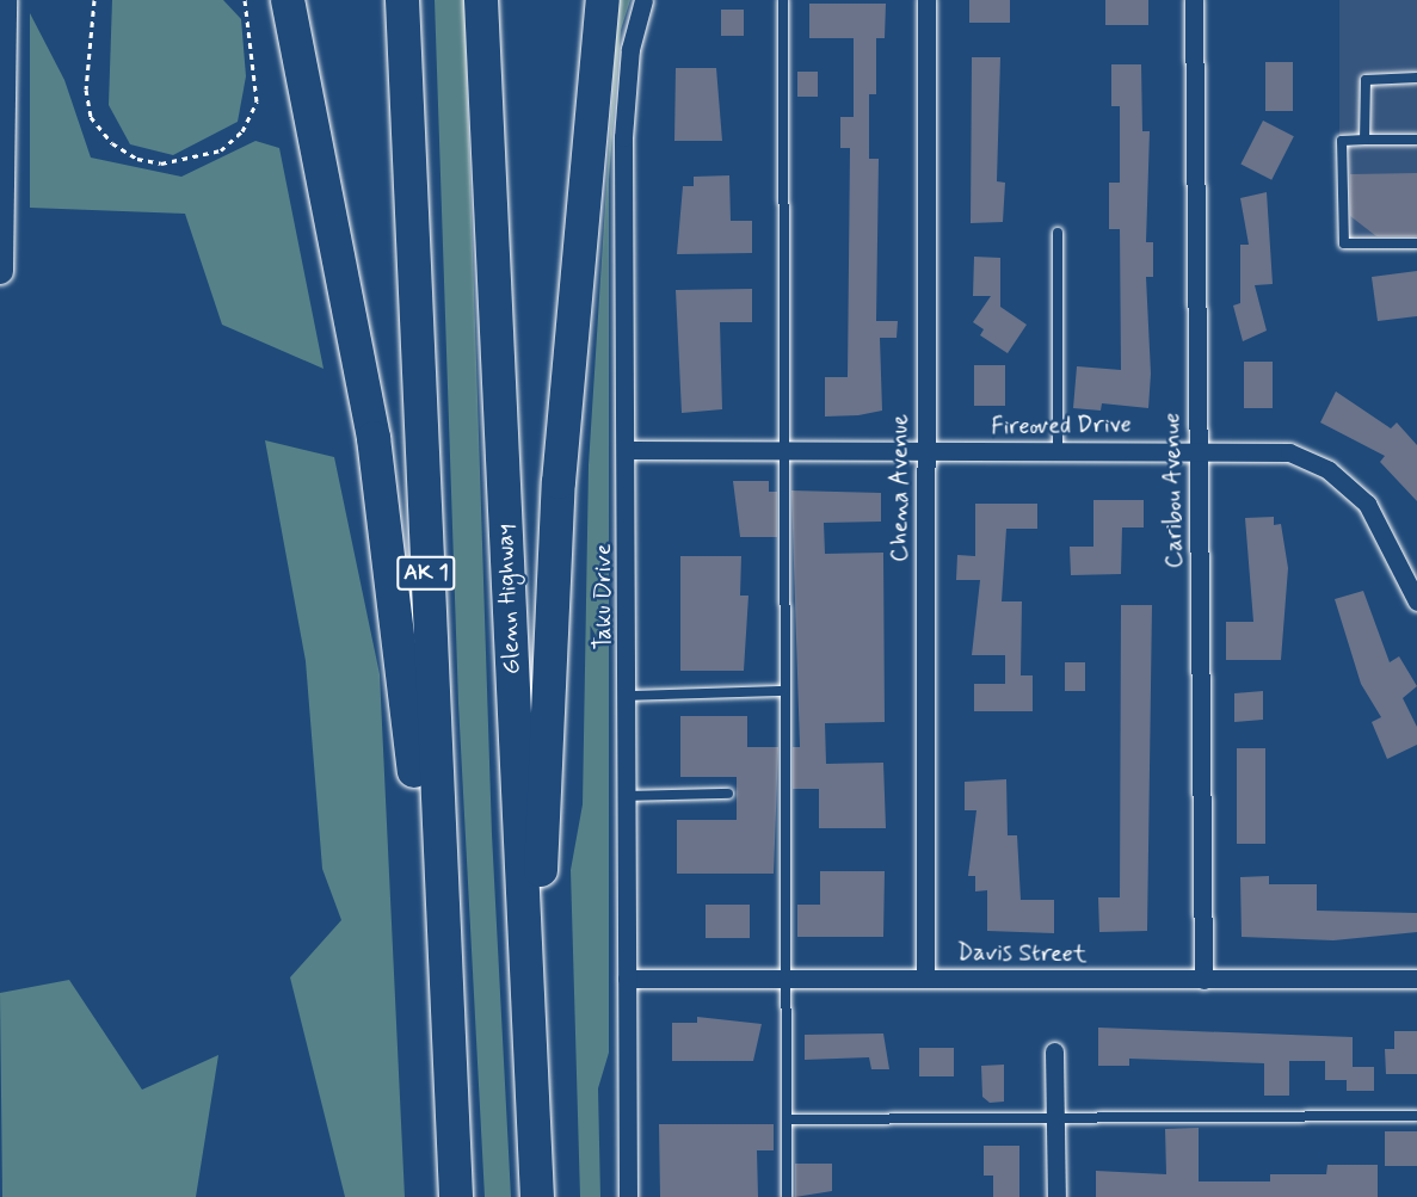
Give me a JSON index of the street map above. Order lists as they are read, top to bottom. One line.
{"streets":{"highway":["AK 1","Glenn Highway"],"street":["Fireoved Drive","Chena Avenue","Caribou Avenue","Taku Drive","Davis Street"]},"crossings":[["Fireoved Drive","Chena Avenue"],["Fireoved Drive","Caribou Avenue"],["Fireoved Drive","Taku Drive"],["Chena Avenue","Davis Street"],["Caribou Avenue","Davis Street"],["Taku Drive","Davis Street"]]}
